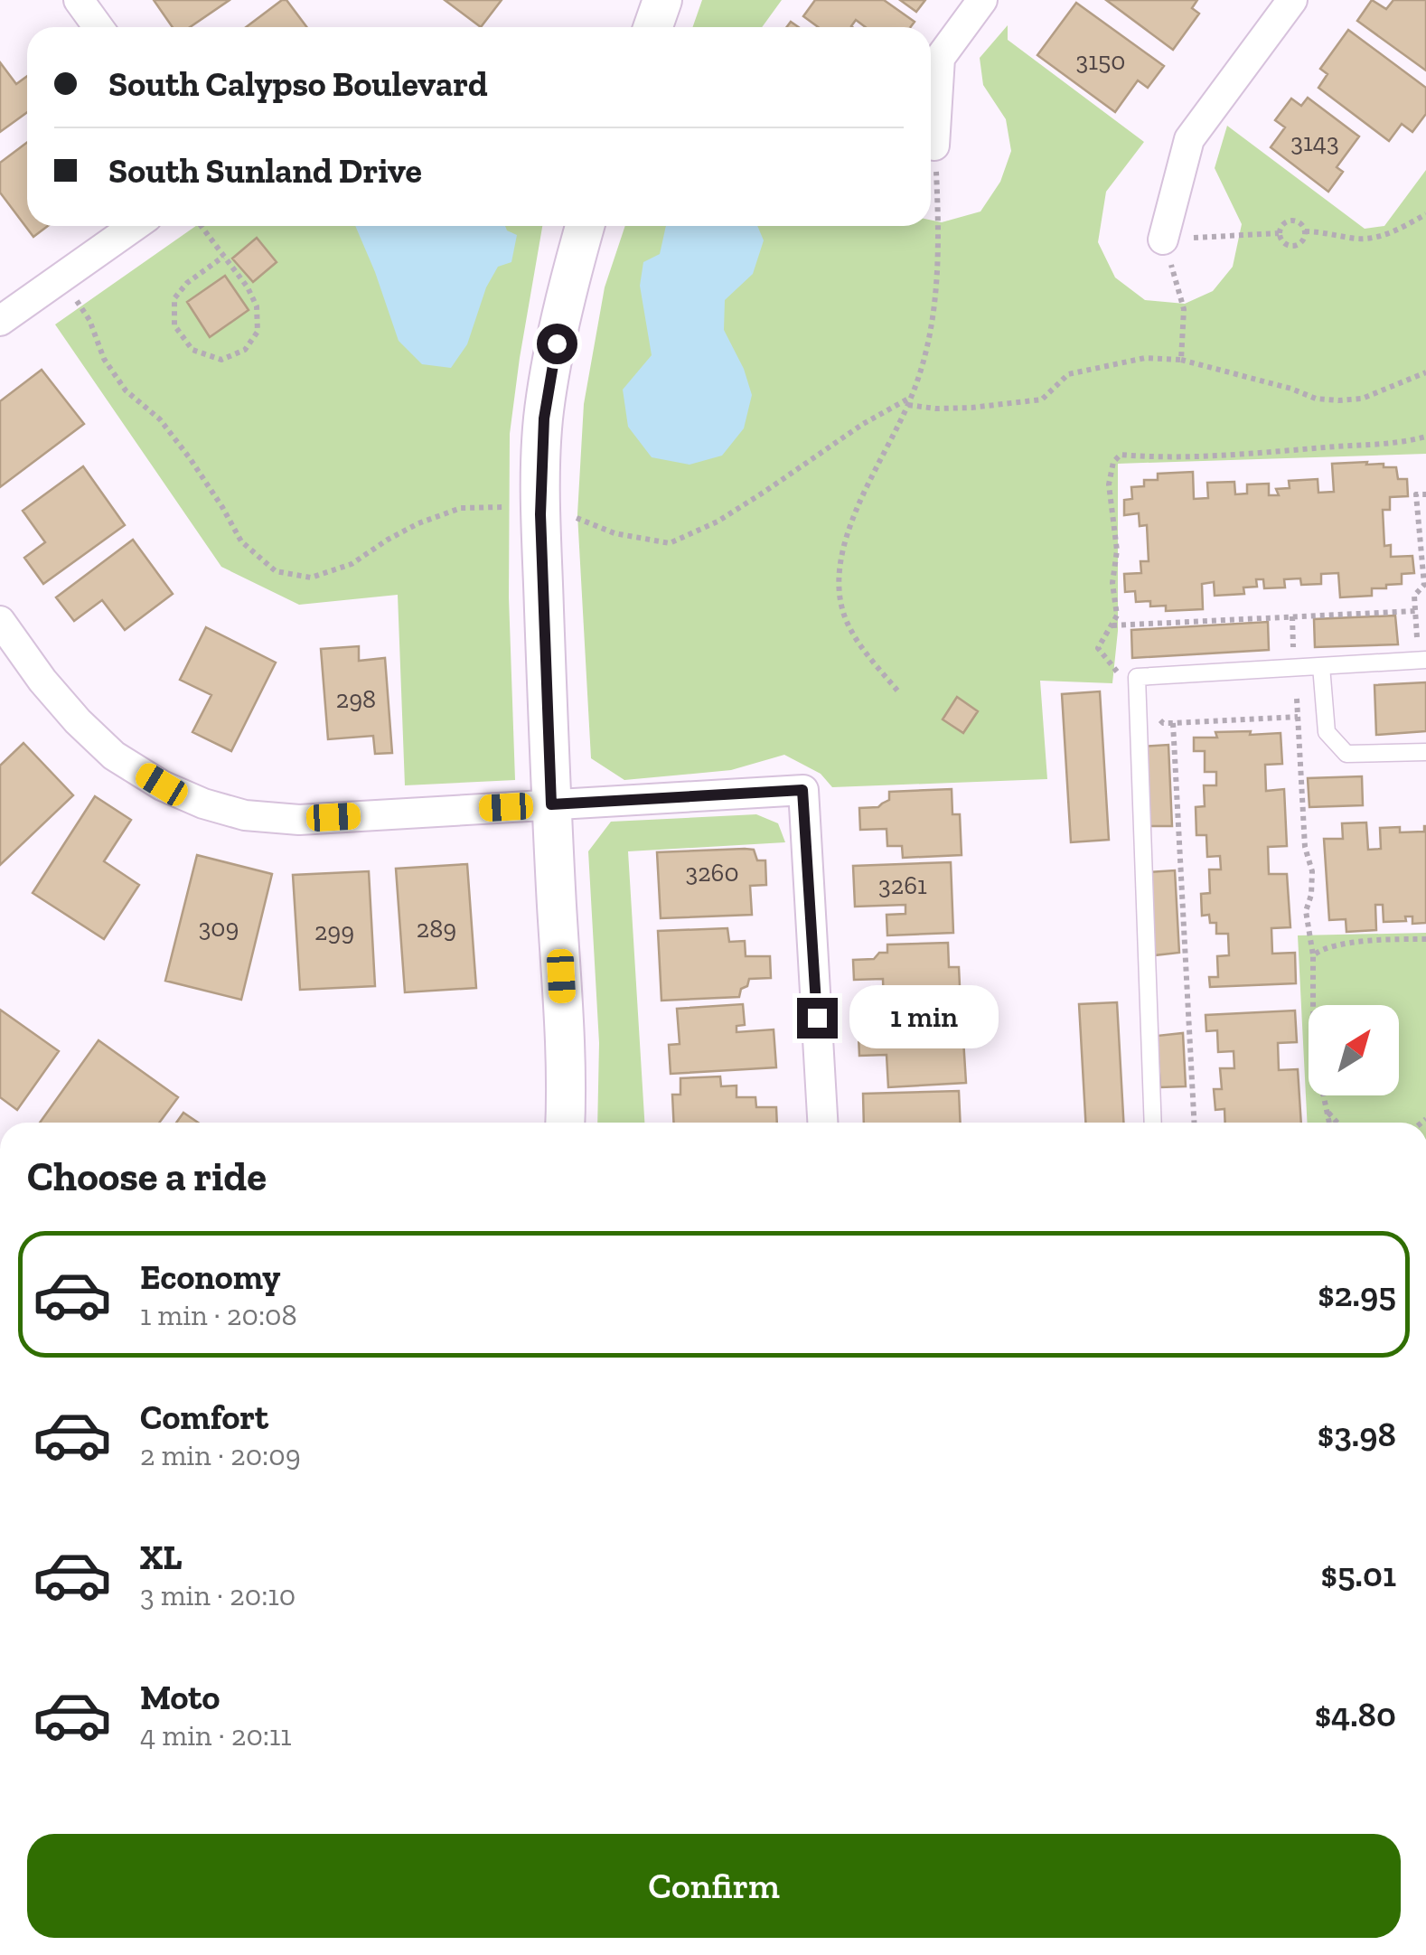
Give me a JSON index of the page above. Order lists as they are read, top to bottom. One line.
{"house_numbers":["3150","3143","298","3260","3261","309","289","299"],"north":"top right","page":{"banner":["South Calypso Boulevard","South Sunland Drive"],"bubble":"1 min","heading":"Choose a ride","list":[{"name":"Economy","note":"1 min · 20:08","value":"$2.95"},{"name":"Comfort","note":"2 min · 20:09","value":"$3.98"},{"name":"XL","note":"3 min · 20:10","value":"$5.01"},{"name":"Moto","note":"4 min · 20:11","value":"$4.80"}],"buttons":"Confirm"}}
